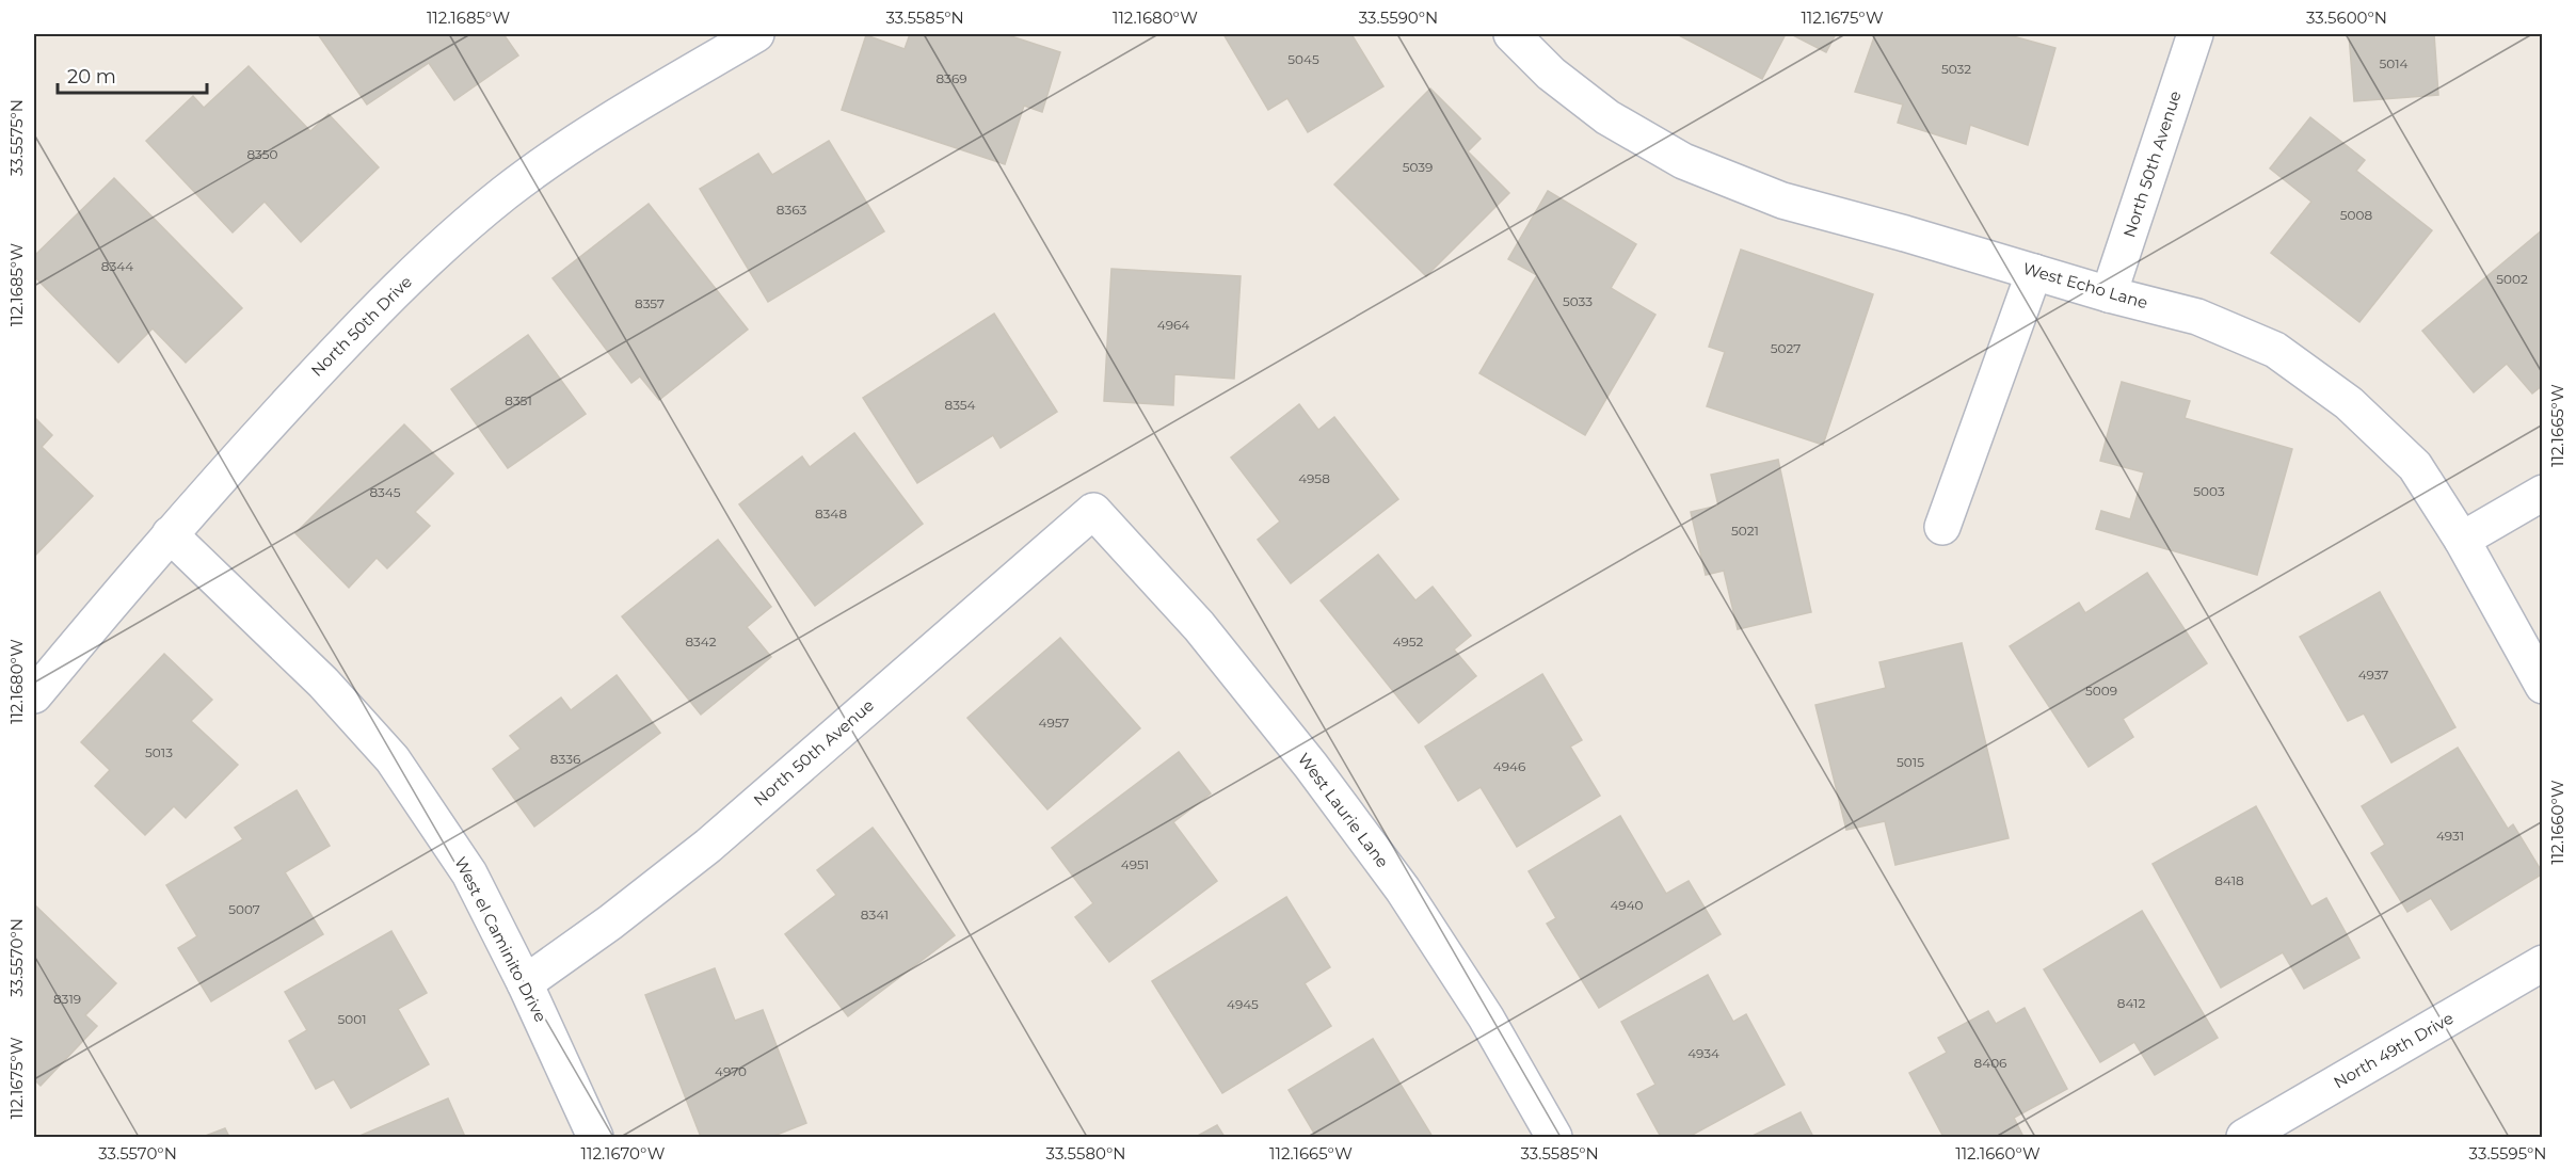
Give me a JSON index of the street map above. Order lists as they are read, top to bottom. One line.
{"streets":{"street":["North 50th Avenue","West Echo Lane","North 50th Drive","West Laurie Lane","West el Caminito Drive","North 49th Drive"]},"crossings":[["North 50th Avenue","West Echo Lane"],["North 50th Avenue","West Laurie Lane"],["North 50th Avenue","West el Caminito Drive"],["North 50th Drive","West el Caminito Drive"]],"house_numbers":["5045","5014","5032","8369","8350","5039","8363","5008","8344","5002","5033","8357","4964","5027","8351","8354","4958","5003","8345","8348","5021","8342","4952","4937","5009","4957","5013","8336","5015","4946","4931","4951","8418","4940","5007","8341","8319","8412","4945","5001","4934","8406","4970"],"scale_bar":"20 m","coordinates":["112.1685°W","33.5585°N","112.1680°W","33.5590°N","112.1675°W","33.5600°N","33.5575°N","112.1665°W","112.1660°W","33.5570°N","112.1670°W","33.5580°N","33.5595°N"]}
